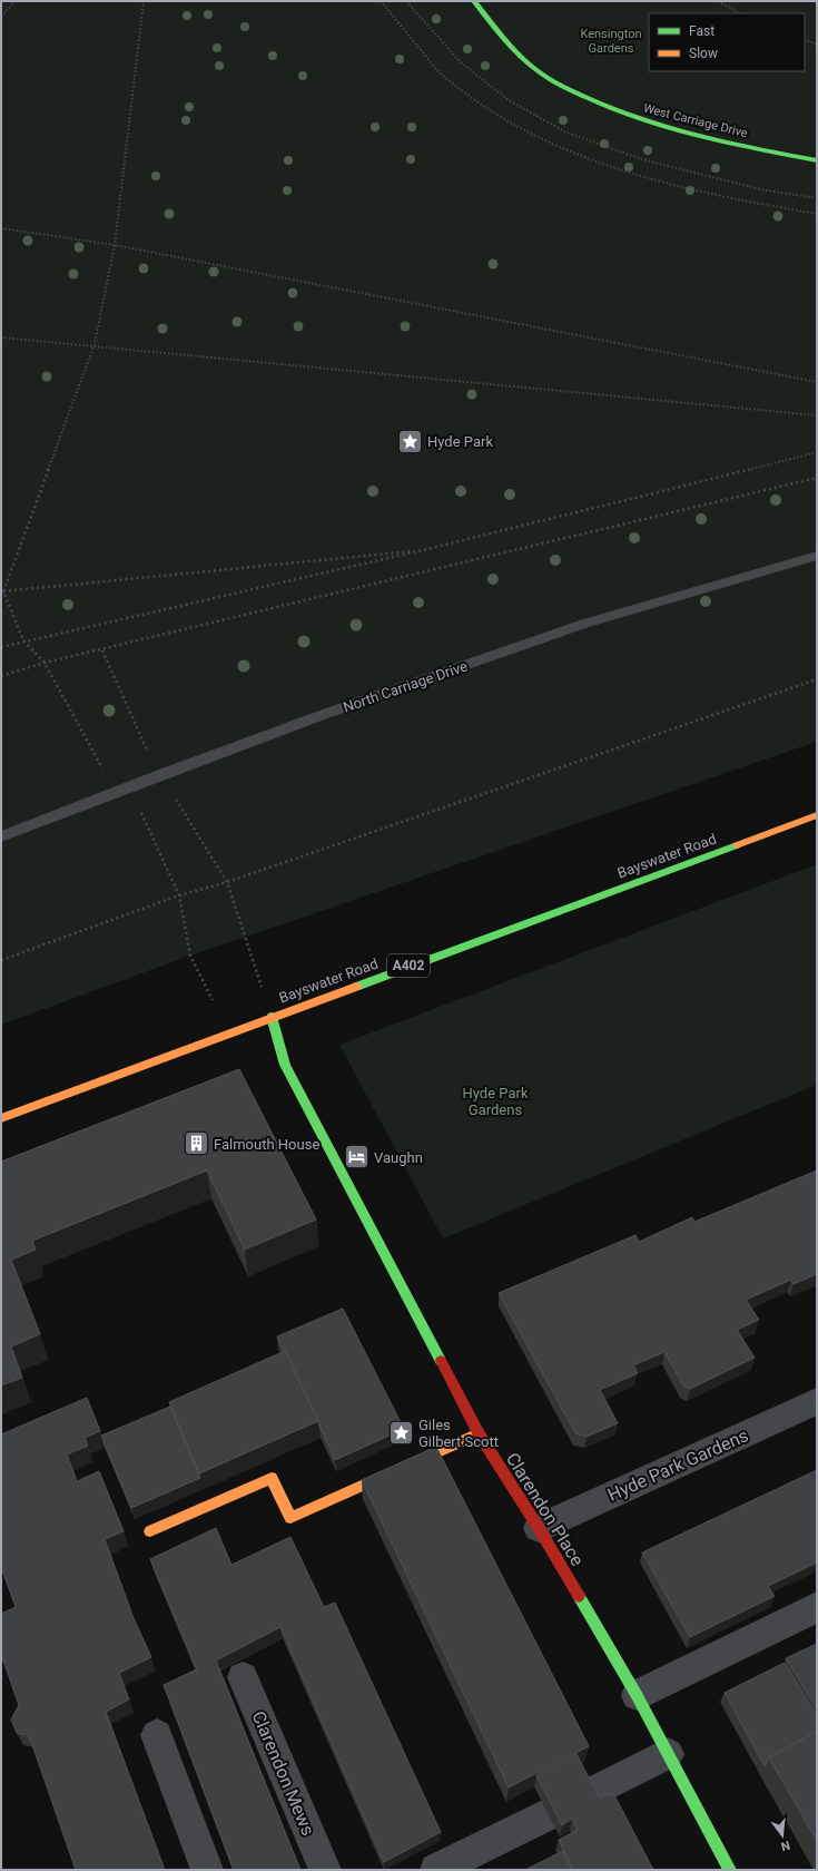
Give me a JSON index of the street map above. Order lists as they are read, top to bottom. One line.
{"streets":{"street":["West Carriage Drive","Bayswater Road","A402","Hyde Park Gardens","Clarendon Place","Clarendon Mews"],"lane":["North Carriage Drive"]},"crossings":[["Bayswater Road","Clarendon Place"],["Hyde Park Gardens","Clarendon Place"]],"parks":["Kensington Gardens","Hyde Park Gardens"],"places":{"place":["Hyde Park","Giles Gilbert Scott"],"building":["Falmouth House"],"hotel":["Vaughn"]},"legend":["Fast","Slow"],"north":"bottom"}
